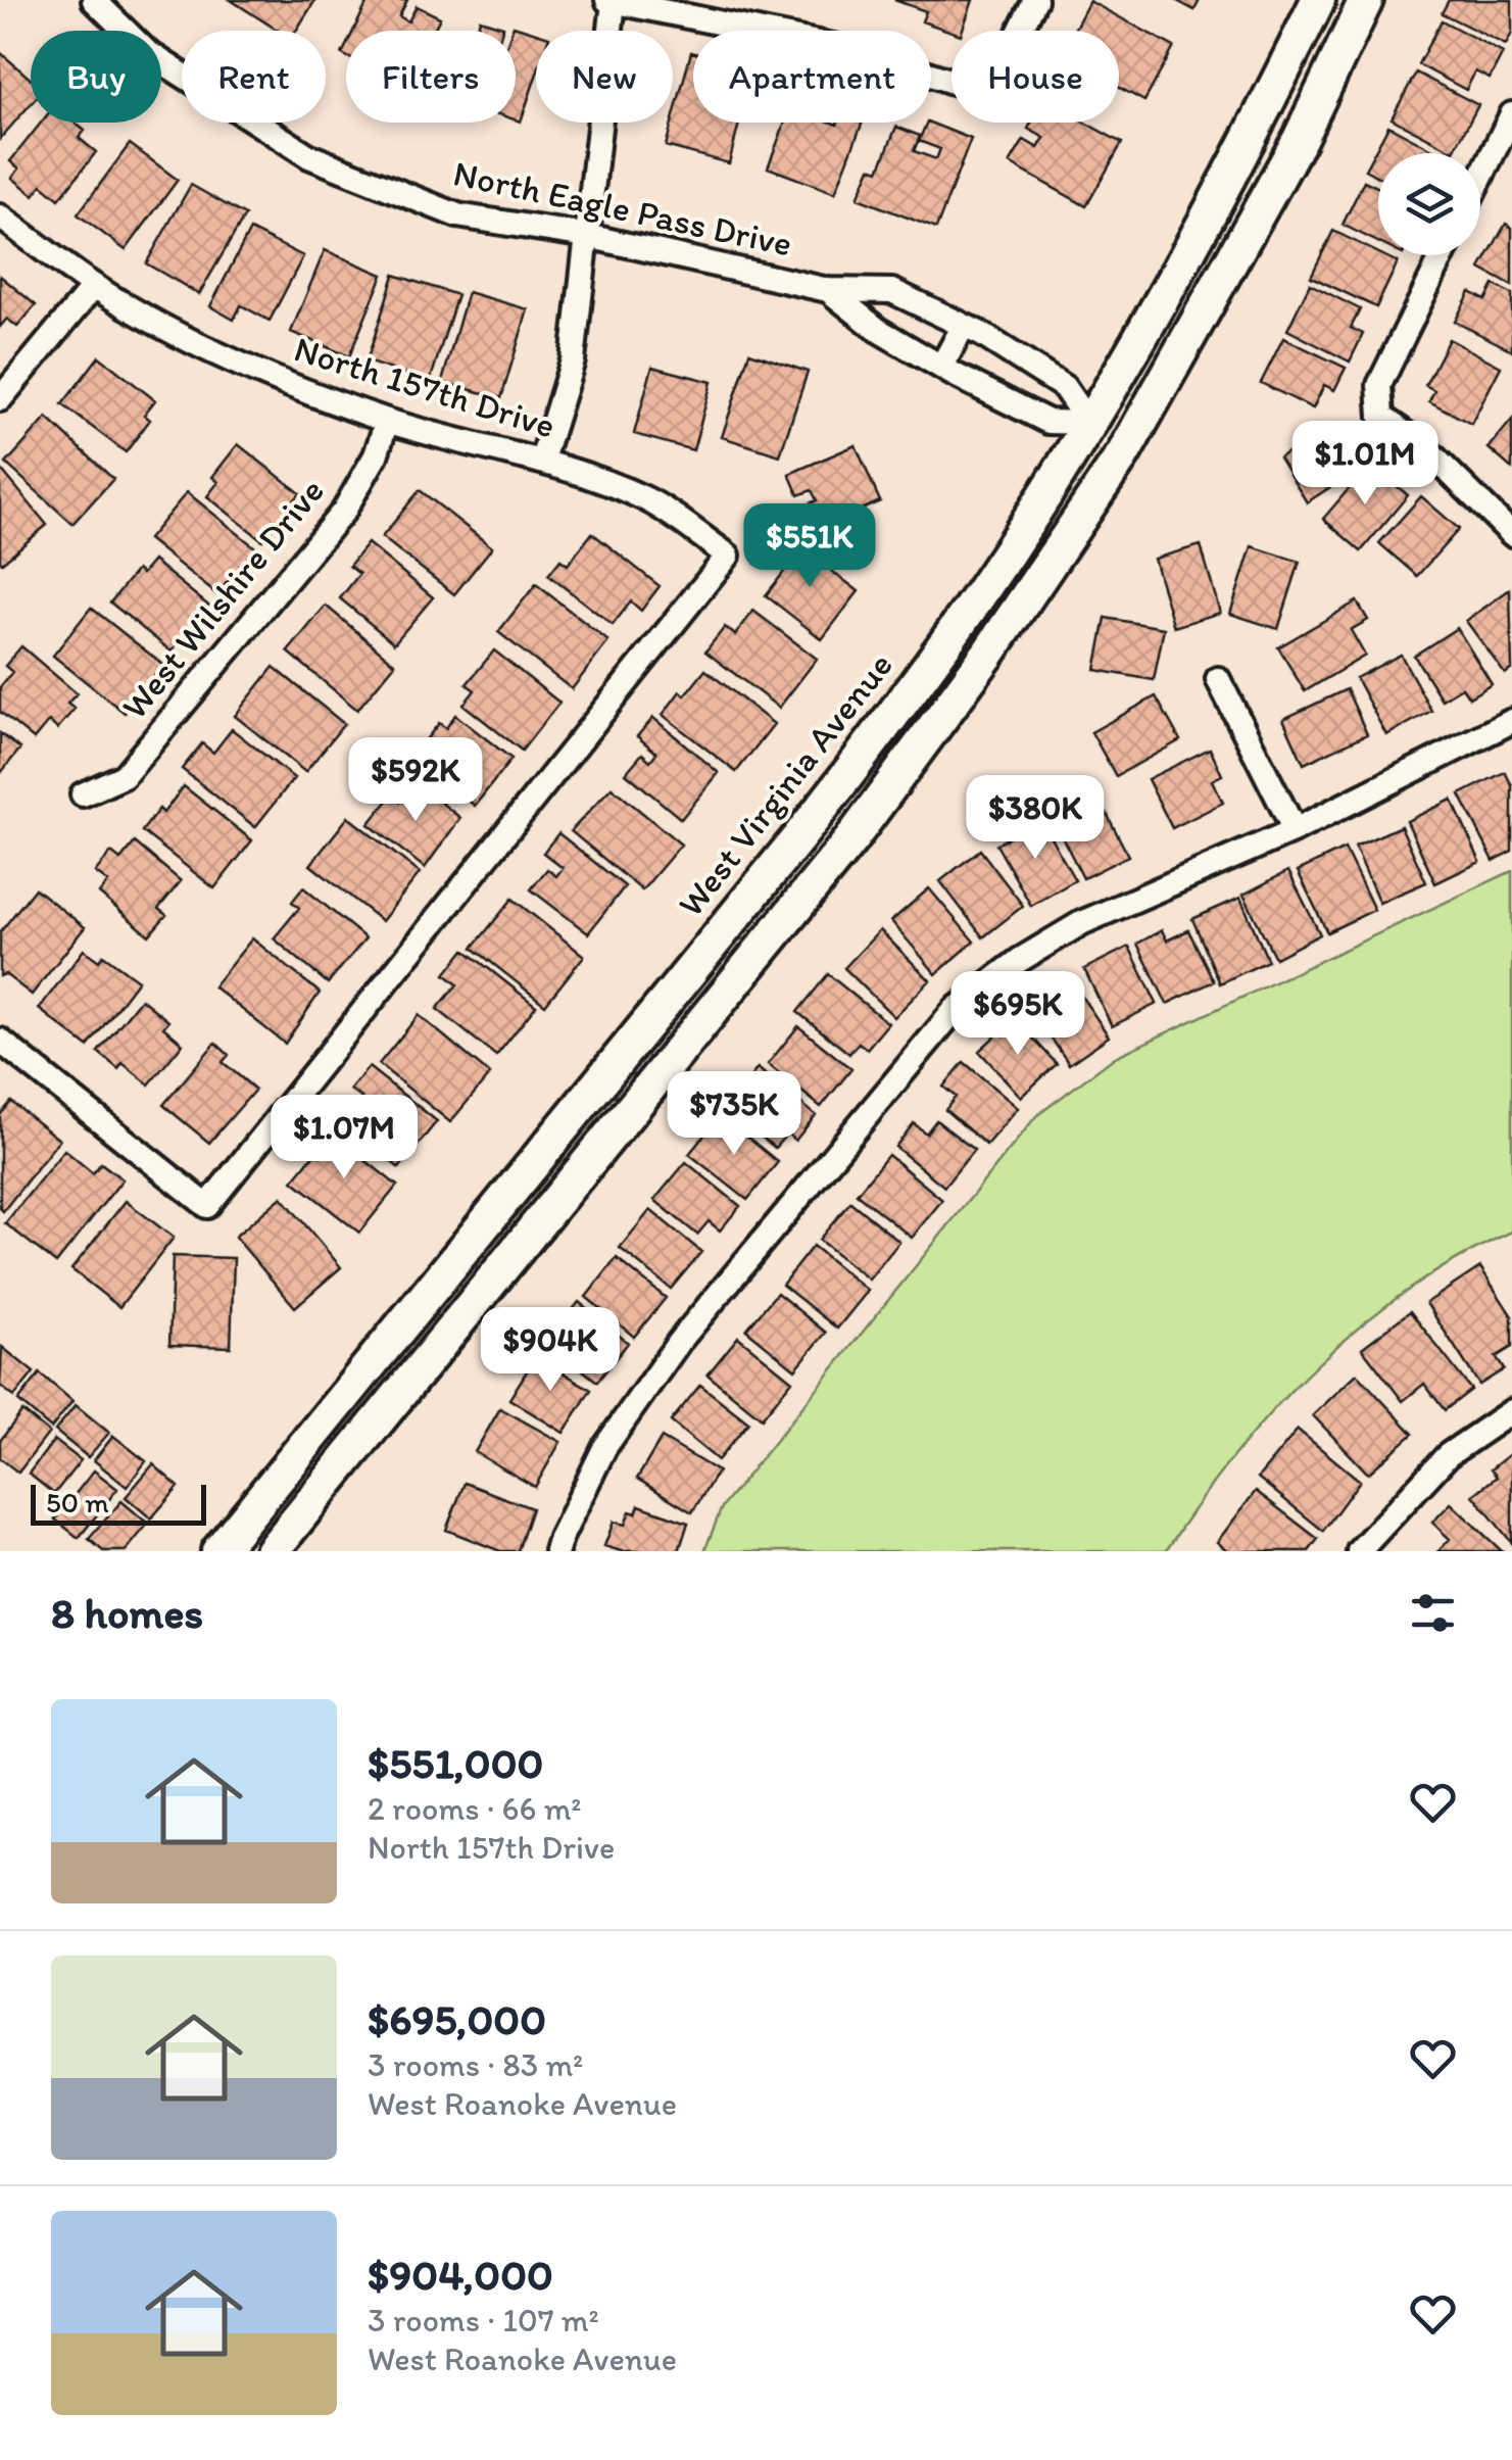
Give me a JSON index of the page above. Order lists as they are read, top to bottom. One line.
{"streets":{"main road":["West Virginia Avenue"],"street":["North Eagle Pass Drive","North 157th Drive","West Wilshire Drive"]},"crossings":[["North Eagle Pass Drive","West Virginia Avenue"],["North 157th Drive","West Wilshire Drive"]],"scale_bar":"50 m","page":{"chip":["Buy","Rent","Filters","New","Apartment","House"],"price":["$1.01M","$551K","$592K","$380K","$695K","$735K","$1.07M","$904K"],"scale":"50 m","heading":"8 homes","list":[{"name":"$551,000","note":"2 rooms · 66 m² · North 157th Drive"},{"name":"$695,000","note":"3 rooms · 83 m² · West Roanoke Avenue"},{"name":"$904,000","note":"3 rooms · 107 m² · West Roanoke Avenue"}]}}
